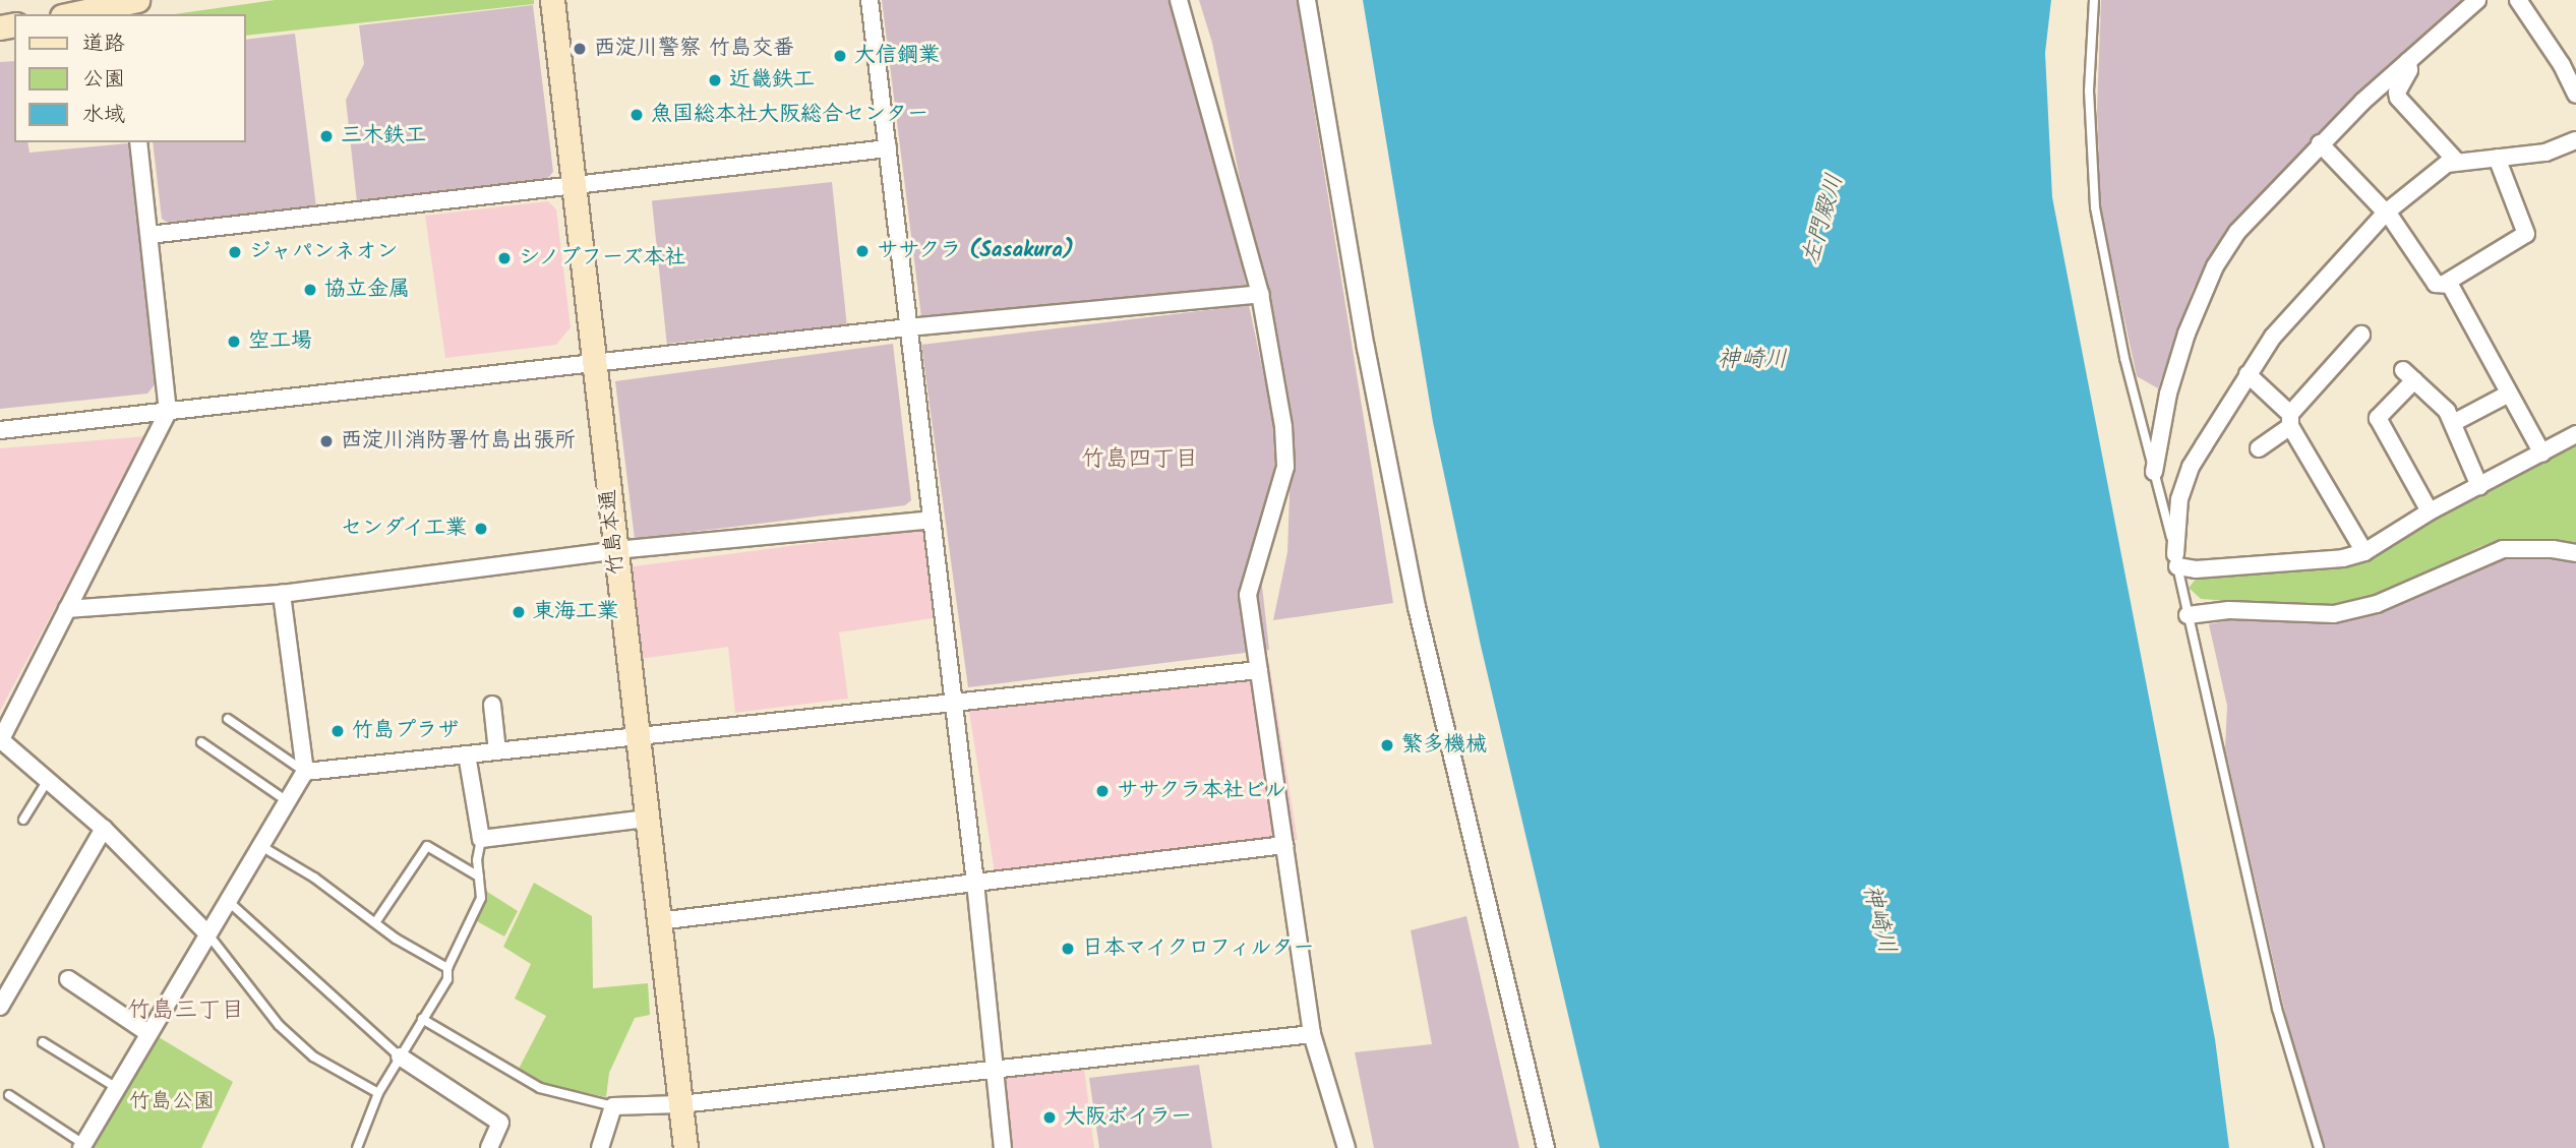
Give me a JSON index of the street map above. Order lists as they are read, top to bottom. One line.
{"streets":{"street":["竹島本通"]},"districts":["竹島四丁目","竹島三丁目"],"water":["左門殿川","神崎川"],"parks":["竹島公園"],"places":["西淀川警察 竹島交番","大信鋼業","近畿鉄工","魚国総本社大阪総合センター","三木鉄工","ササクラ (Sasakura)","ジャパンネオン","シノブフーズ本社","協立金属","空工場","西淀川消防署竹島出張所","センダイ工業","東海工業","竹島プラザ","繁多機械","ササクラ本社ビル","日本マイクロフィルター","大阪ボイラー"],"legend":["道路","公園","水域"]}
